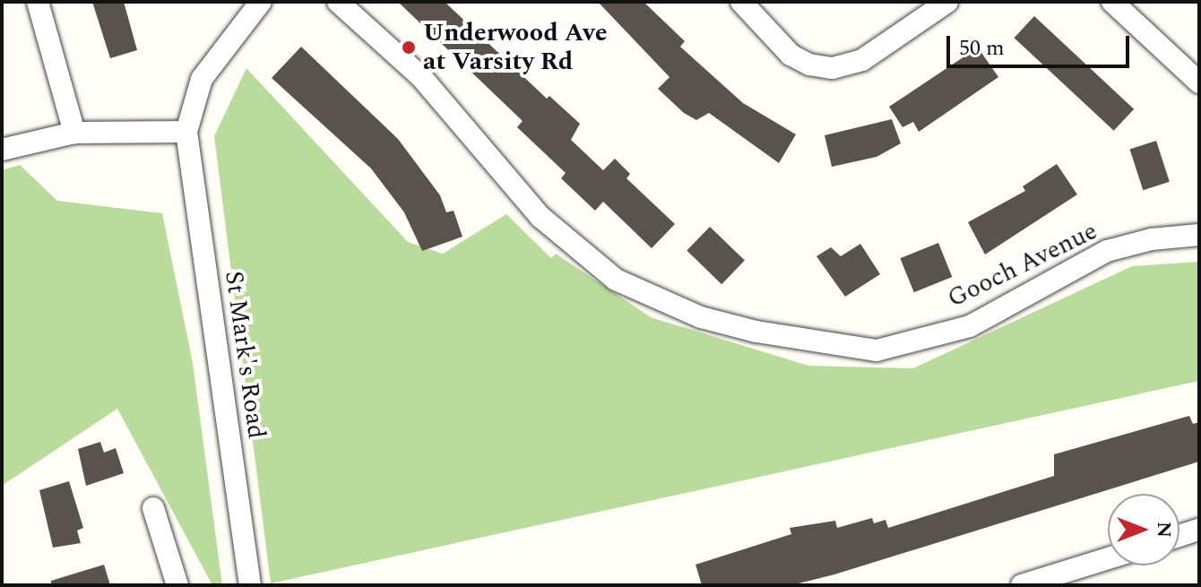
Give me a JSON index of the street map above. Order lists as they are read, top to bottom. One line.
{"streets":{"street":["Gooch Avenue","St Mark's Road"]},"places":["Underwood Ave at Varsity Rd"],"scale_bar":"50 m","north":"right"}
